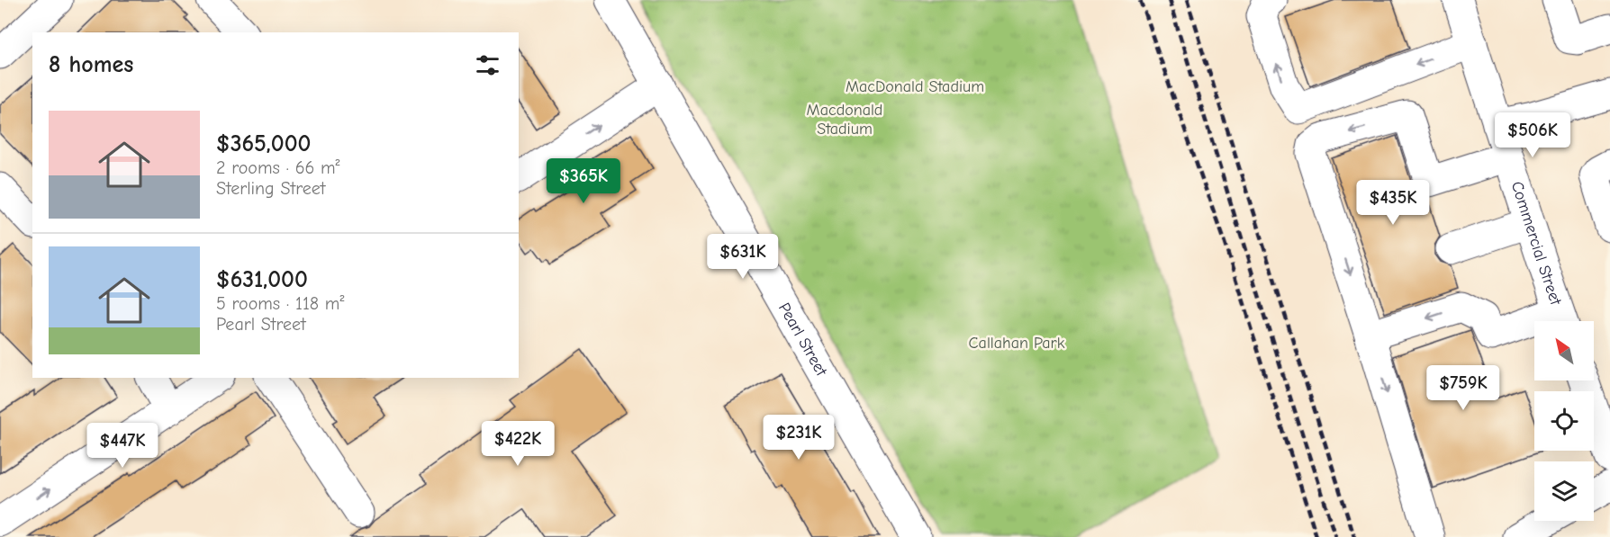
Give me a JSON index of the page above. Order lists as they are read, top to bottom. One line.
{"streets":{"street":["Commercial Street","Pearl Street"]},"parks":["MacDonald Stadium","Macdonald Stadium","Callahan Park"],"north":"top left","page":{"heading":"8 homes","list":[{"name":"$365,000","note":"2 rooms · 66 m² · Sterling Street"},{"name":"$631,000","note":"5 rooms · 118 m² · Pearl Street"}],"price":["$506K","$365K","$435K","$631K","$759K","$231K","$422K","$447K"]}}
